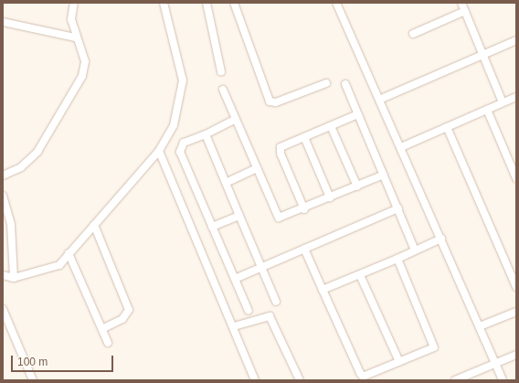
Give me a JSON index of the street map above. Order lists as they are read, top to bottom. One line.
{"scale_bar":"100 m"}
